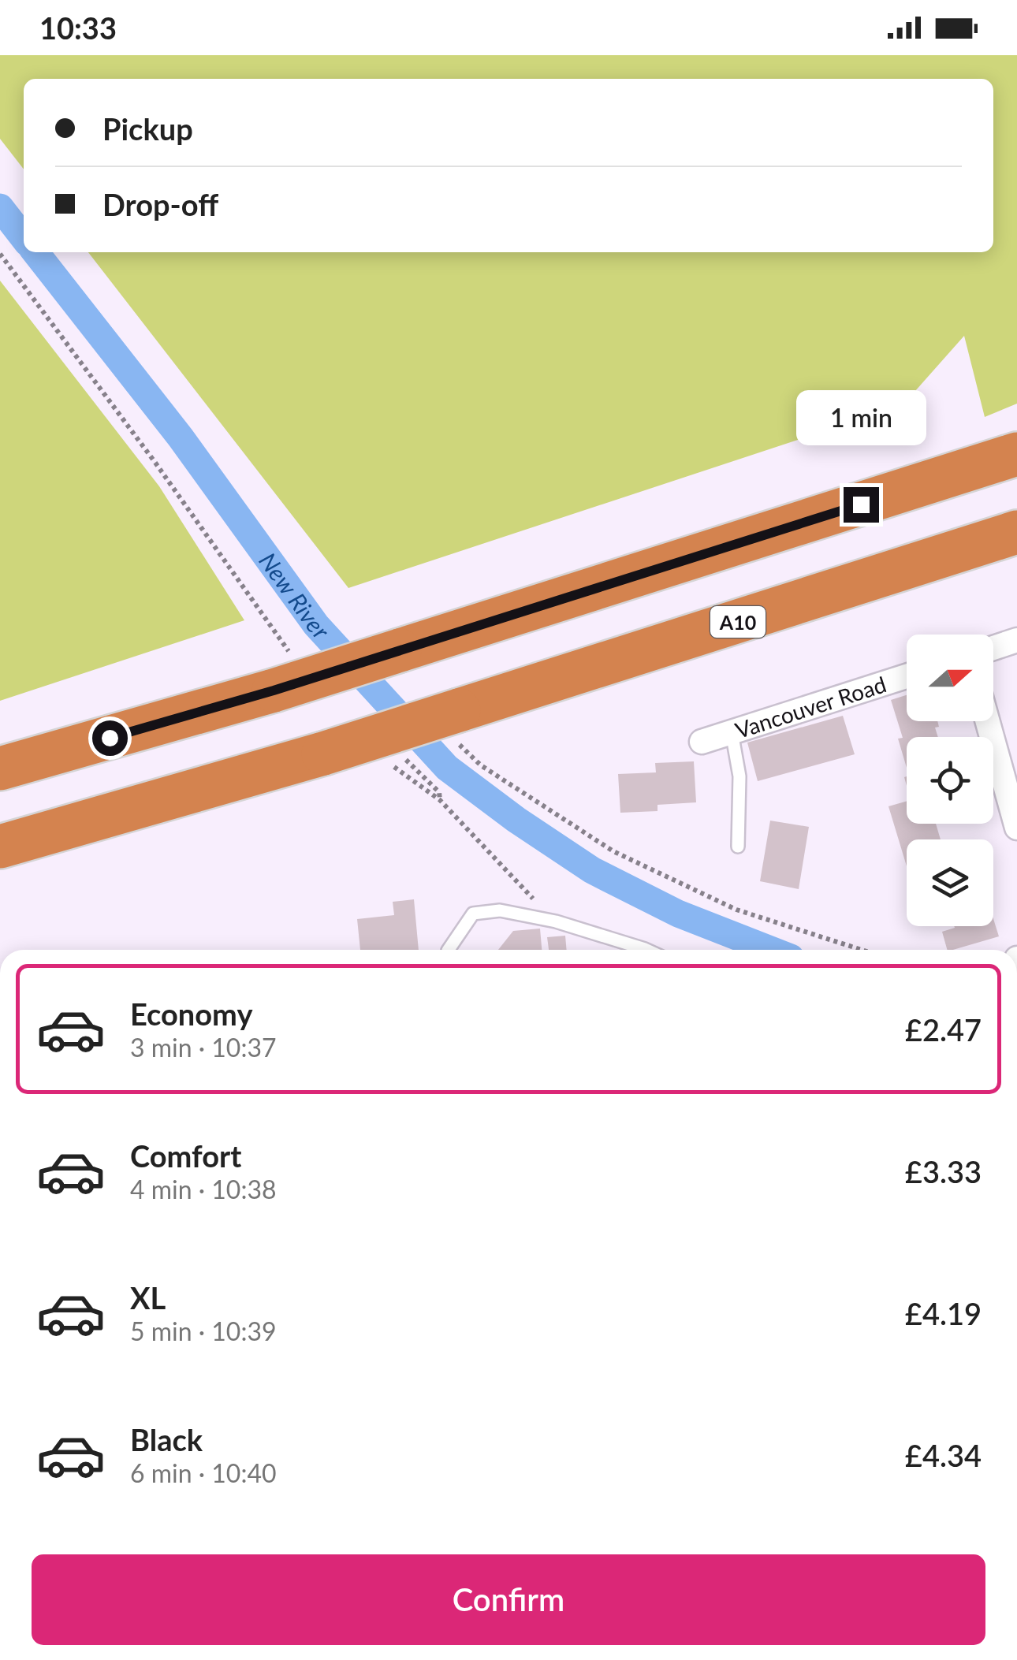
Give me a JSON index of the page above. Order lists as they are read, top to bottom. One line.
{"streets":{"highway":["A10"],"street":["Vancouver Road"]},"water":["New River"],"north":"right","page":{"status":"10:33","banner":["Pickup","Drop-off"],"bubble":"1 min","list":[{"name":"Economy","note":"3 min · 10:37","value":"£2.47"},{"name":"Comfort","note":"4 min · 10:38","value":"£3.33"},{"name":"XL","note":"5 min · 10:39","value":"£4.19"},{"name":"Black","note":"6 min · 10:40","value":"£4.34"}],"buttons":"Confirm"}}
